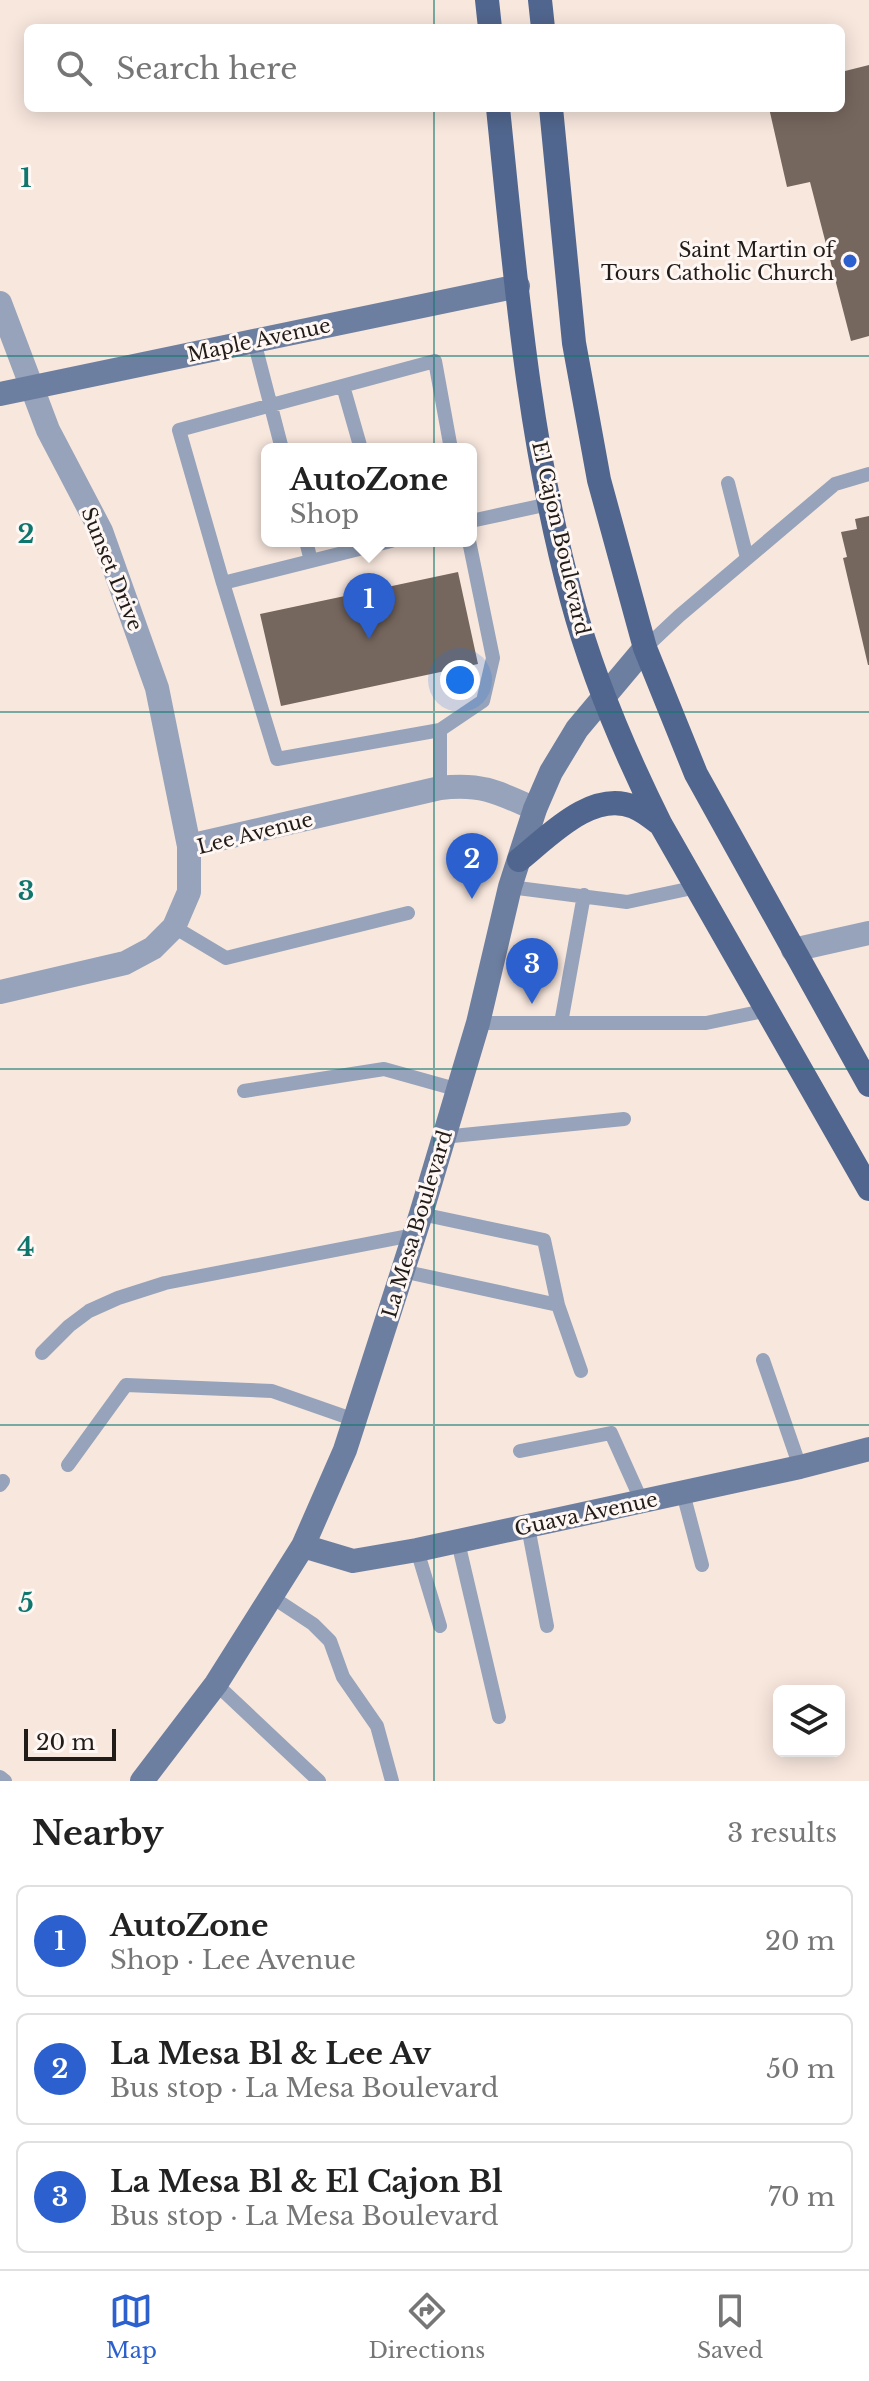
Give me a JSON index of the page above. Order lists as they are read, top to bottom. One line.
{"streets":{"main road":["Maple Avenue","El Cajon Boulevard","La Mesa Boulevard","Guava Avenue"],"street":["Sunset Drive","Lee Avenue"]},"crossings":[["Maple Avenue","El Cajon Boulevard"],["Maple Avenue","Sunset Drive"],["El Cajon Boulevard","La Mesa Boulevard"],["Sunset Drive","Lee Avenue"],["Lee Avenue","La Mesa Boulevard"],["La Mesa Boulevard","Guava Avenue"]],"places":["Saint Martin of Tours Catholic Church"],"scale_bar":"20 m","page":{"search":"Search here","popup":["AutoZone","Shop"],"pins":["1","2","3"],"scale":"20 m","heading":["Nearby","3 results"],"list":[{"mark":"1","name":"AutoZone","note":"Shop · Lee Avenue","value":"20 m"},{"mark":"2","name":"La Mesa Bl & Lee Av","note":"Bus stop · La Mesa Boulevard","value":"50 m"},{"mark":"3","name":"La Mesa Bl & El Cajon Bl","note":"Bus stop · La Mesa Boulevard","value":"70 m"}],"nav":["Map","Directions","Saved"]},"grid":{"rows":["1","2","3","4","5"]}}
